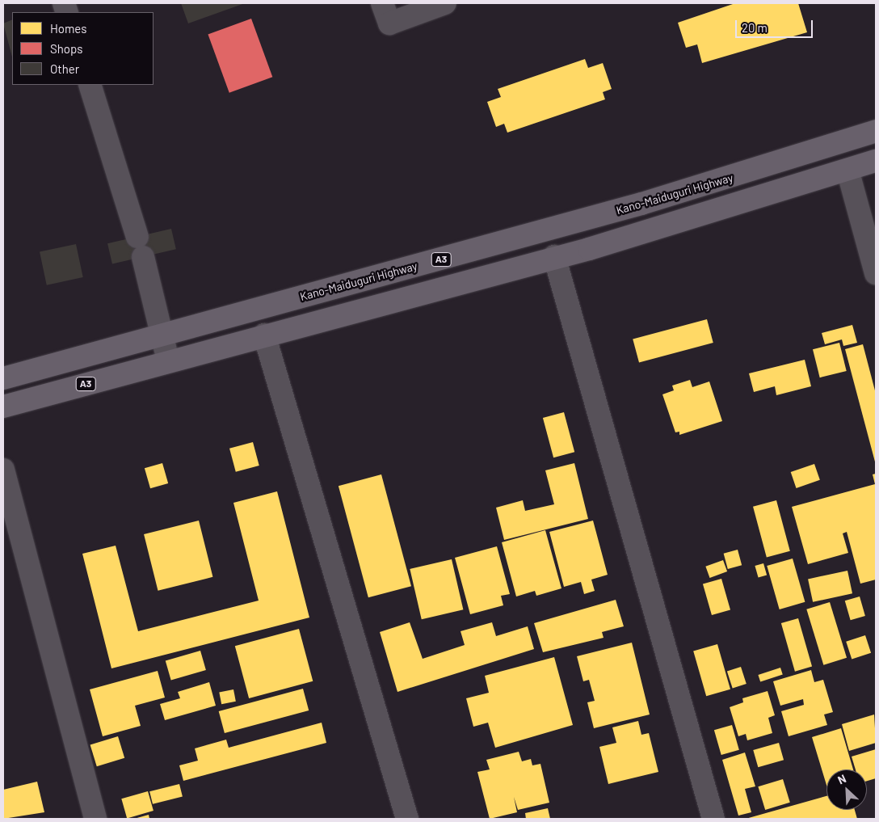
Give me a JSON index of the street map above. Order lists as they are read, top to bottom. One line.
{"streets":{"highway":["Kano-Maiduguri Highway","A3"]},"legend":["Homes","Shops","Other"],"scale_bar":"20 m","north":"top left"}
